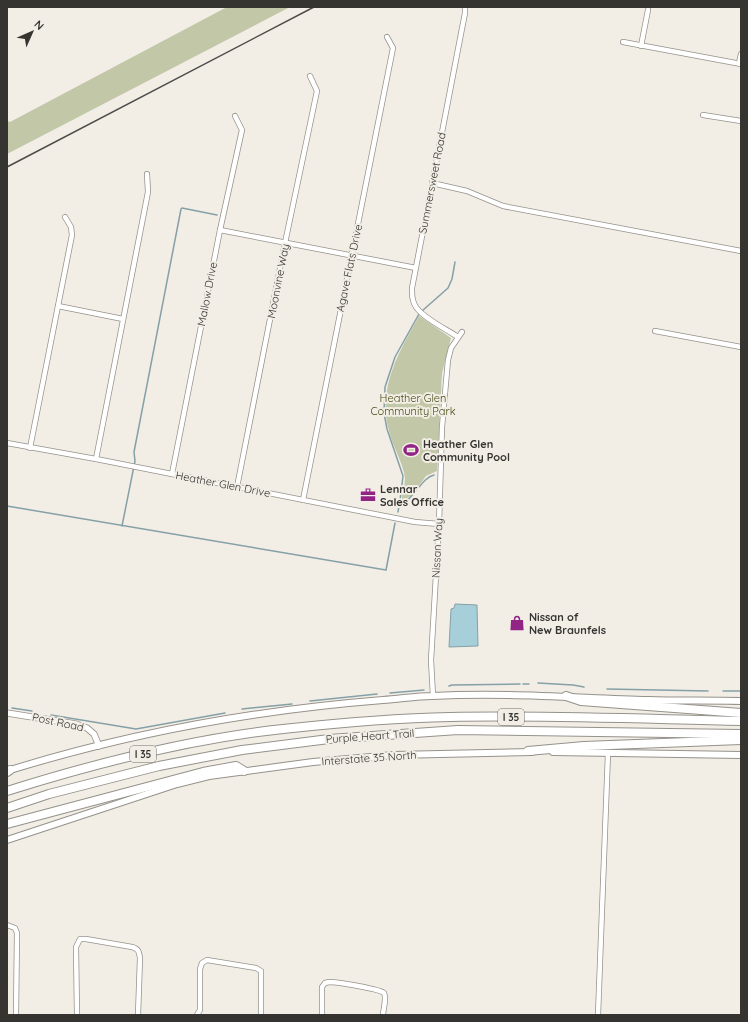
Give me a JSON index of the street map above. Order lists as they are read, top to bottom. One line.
{"streets":{"highway":["I 35","Purple Heart Trail"],"main road":["Interstate 35 North"],"street":["Summersweet Road","Agave Flats Drive","Moonvine Way","Mallow Drive","Heather Glen Drive","Nissan Way","Post Road"]},"crossings":[["Summersweet Road","Nissan Way"],["Agave Flats Drive","Heather Glen Drive"],["Moonvine Way","Heather Glen Drive"],["Mallow Drive","Heather Glen Drive"],["Heather Glen Drive","Nissan Way"]],"parks":["Heather Glen Community Park"],"places":{"sports":["Heather Glen Community Pool"],"office":["Lennar Sales Office"],"shop":["Nissan of New Braunfels"]},"north":"top right"}
